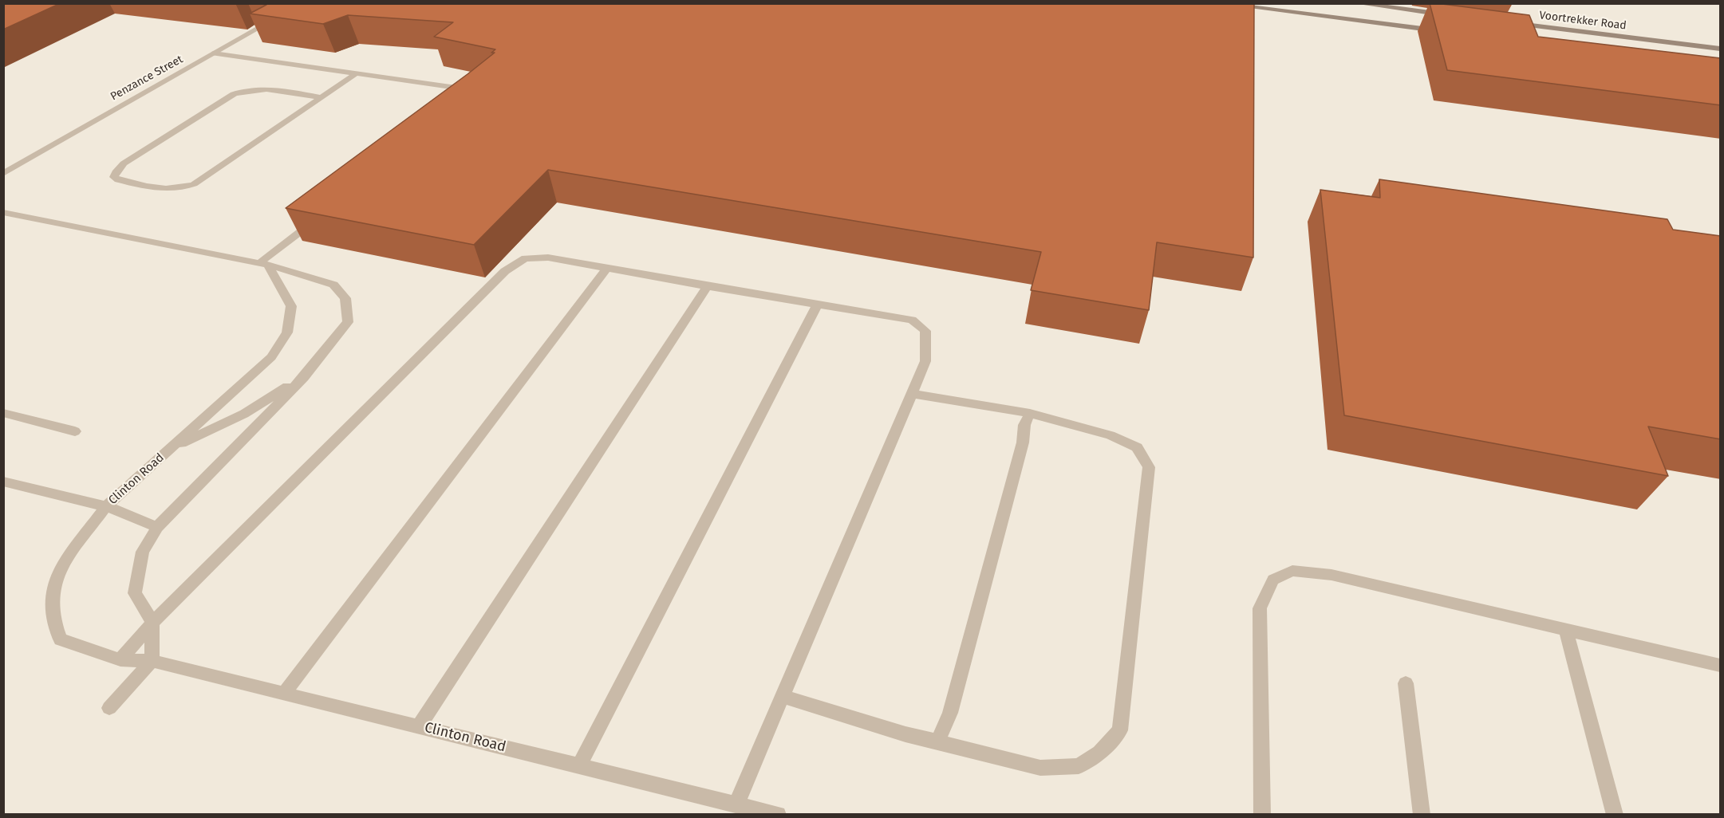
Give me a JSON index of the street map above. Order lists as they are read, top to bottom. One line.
{"streets":{"main road":["Voortrekker Road"],"street":["Penzance Street","Clinton Road"]}}
